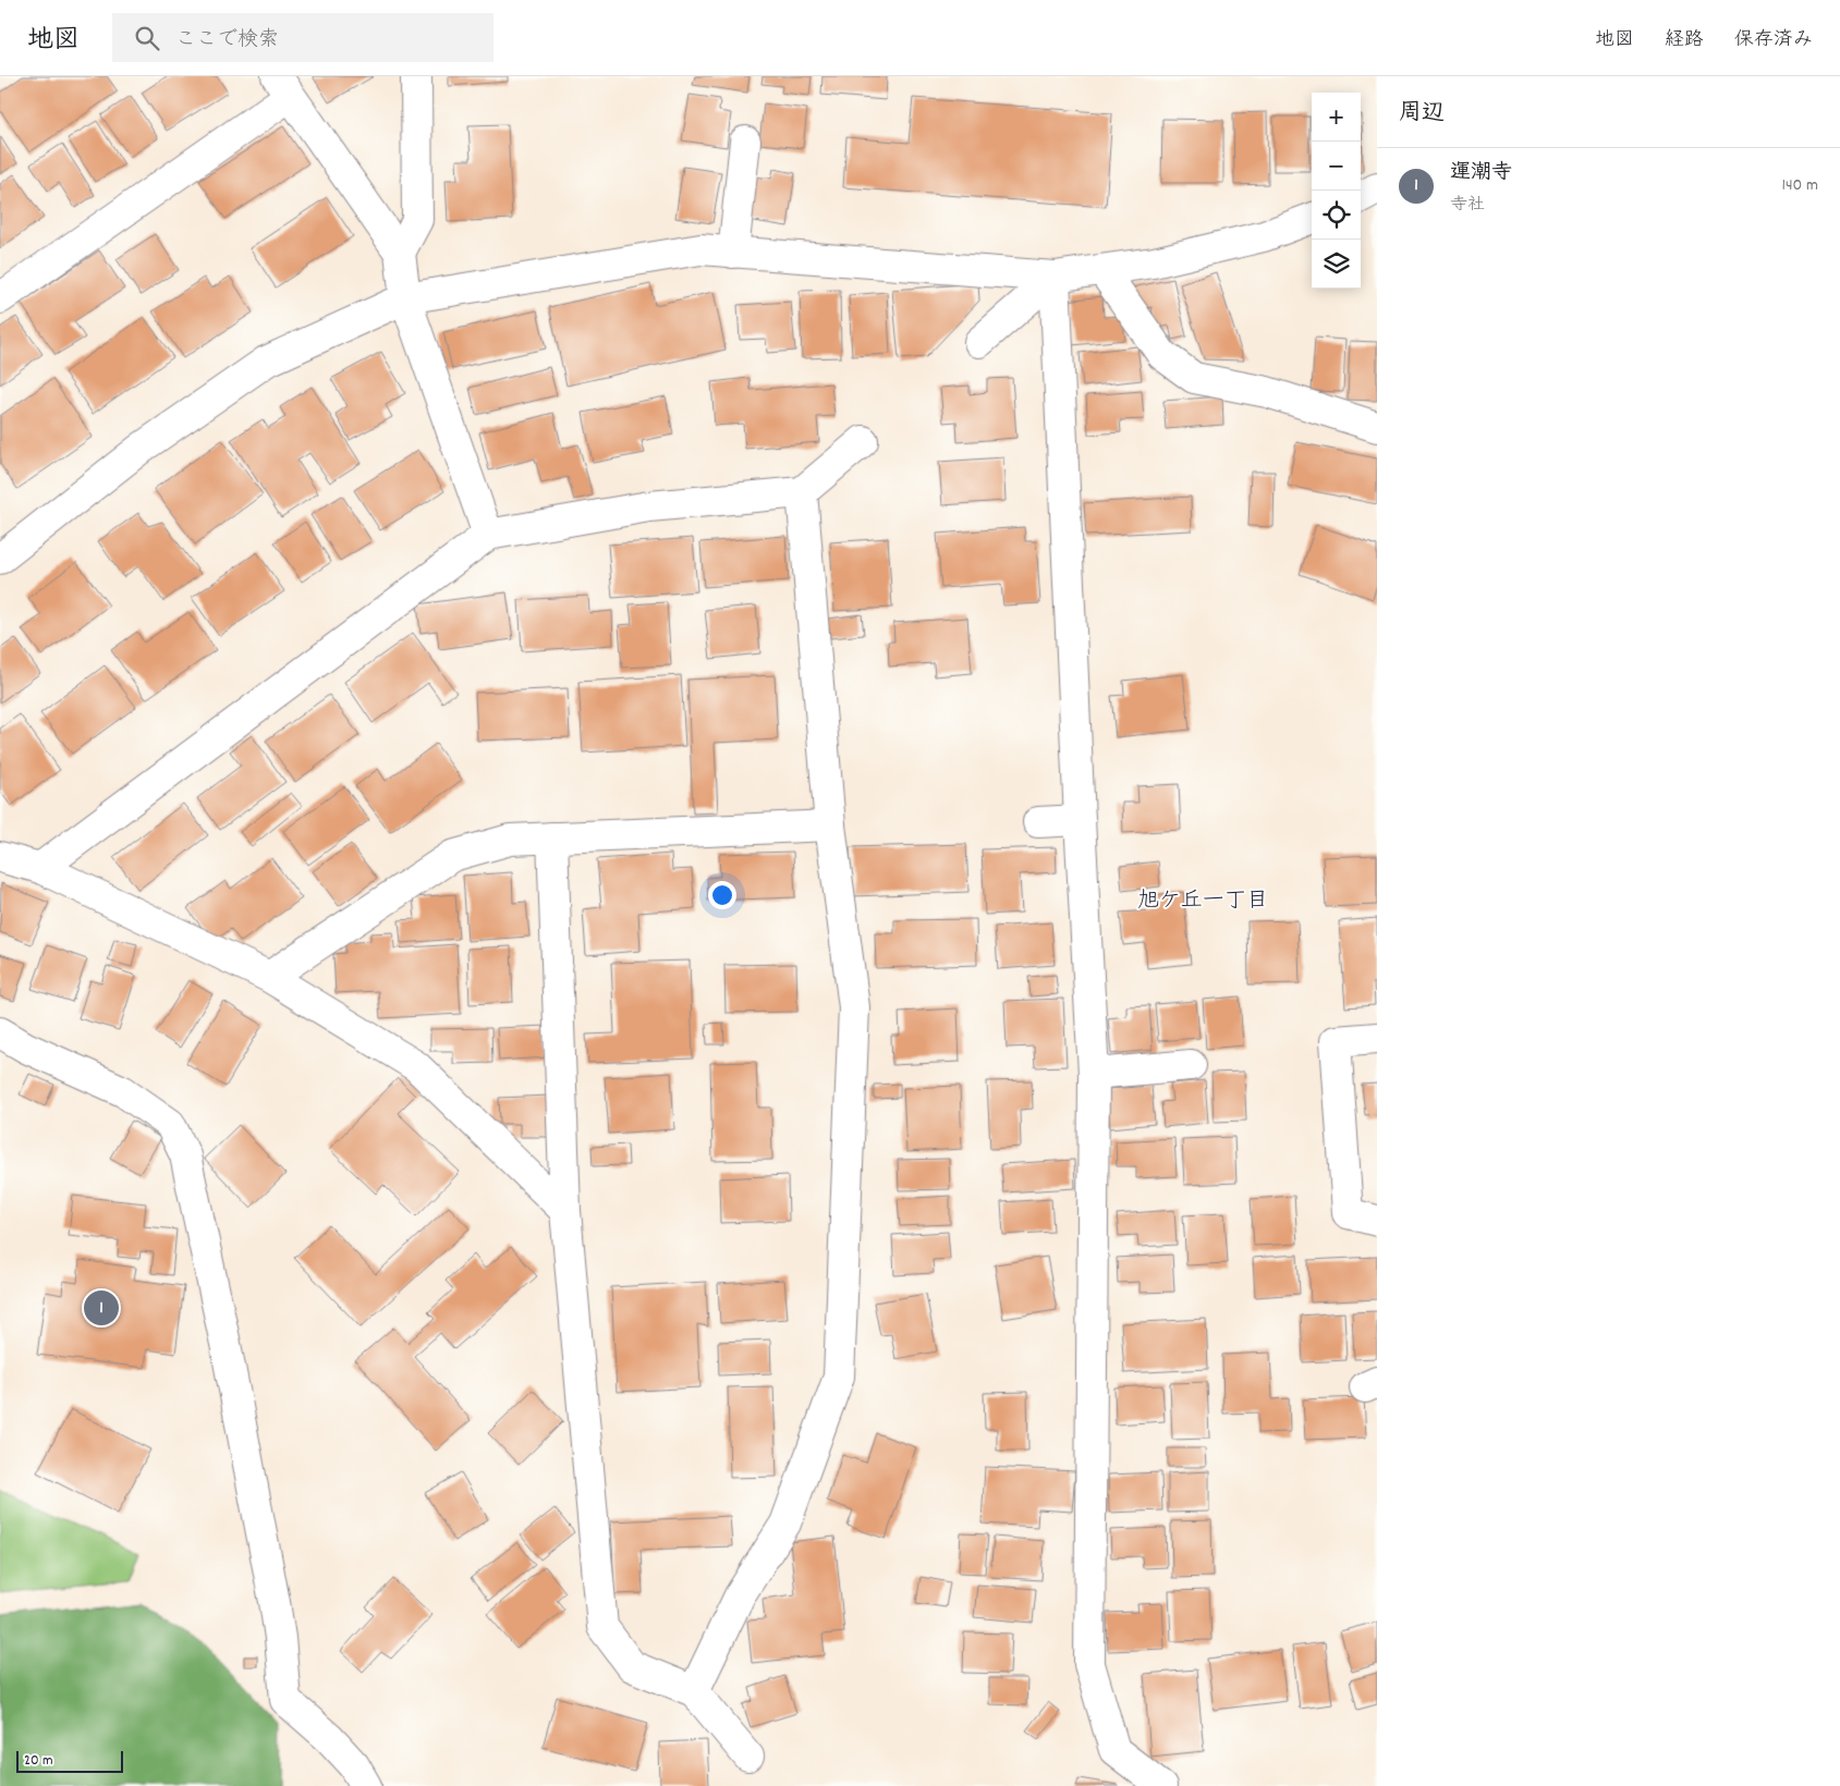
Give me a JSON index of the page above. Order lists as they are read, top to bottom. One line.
{"districts":["旭ケ丘一丁目"],"scale_bar":"20 m","page":{"header":"地図","search":"ここで検索","nav":["地図","経路","保存済み"],"heading":"周辺","map_buttons":["+","−"],"list":[{"mark":"1","name":"運潮寺","note":"寺社","value":"140 m"}],"pins":"1","scale":"20 m"}}
